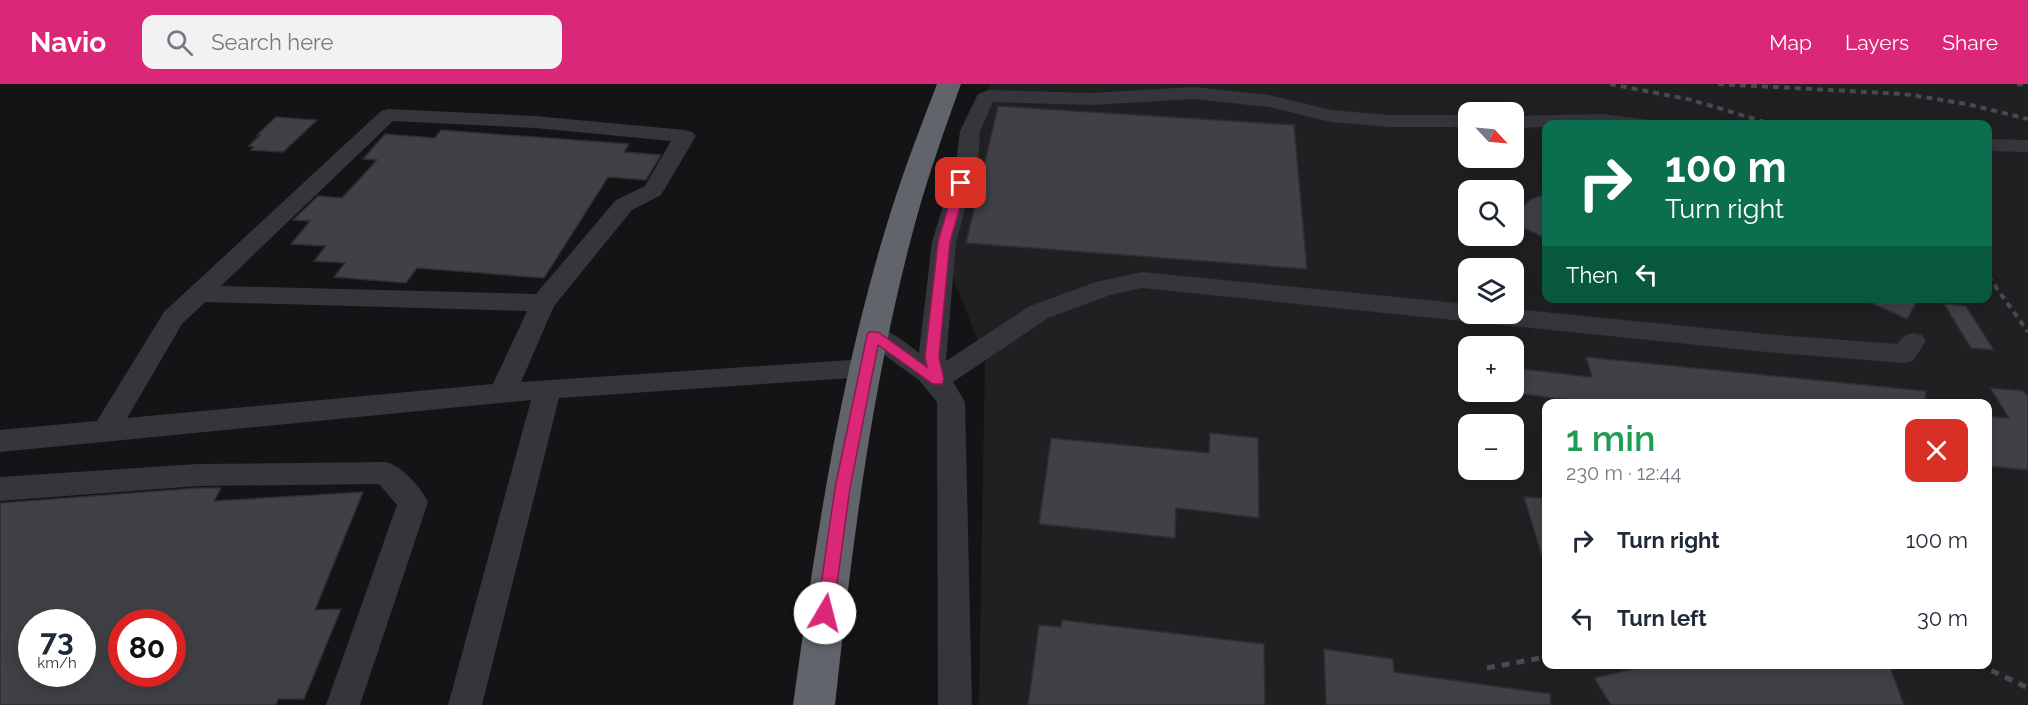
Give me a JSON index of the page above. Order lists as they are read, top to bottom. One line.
{"north":"bottom right","page":{"header":"Navio","search":"Search here","nav":["Map","Layers","Share"],"map_buttons":["+","−"],"turn":["100 m","Turn right"],"then":"Then","heading":["1 min","230 m · 12:44"],"list":[{"name":"Turn right","value":"100 m"},{"name":"Turn left","value":"30 m"}],"speed":"73 km/h","limit":"80"}}
